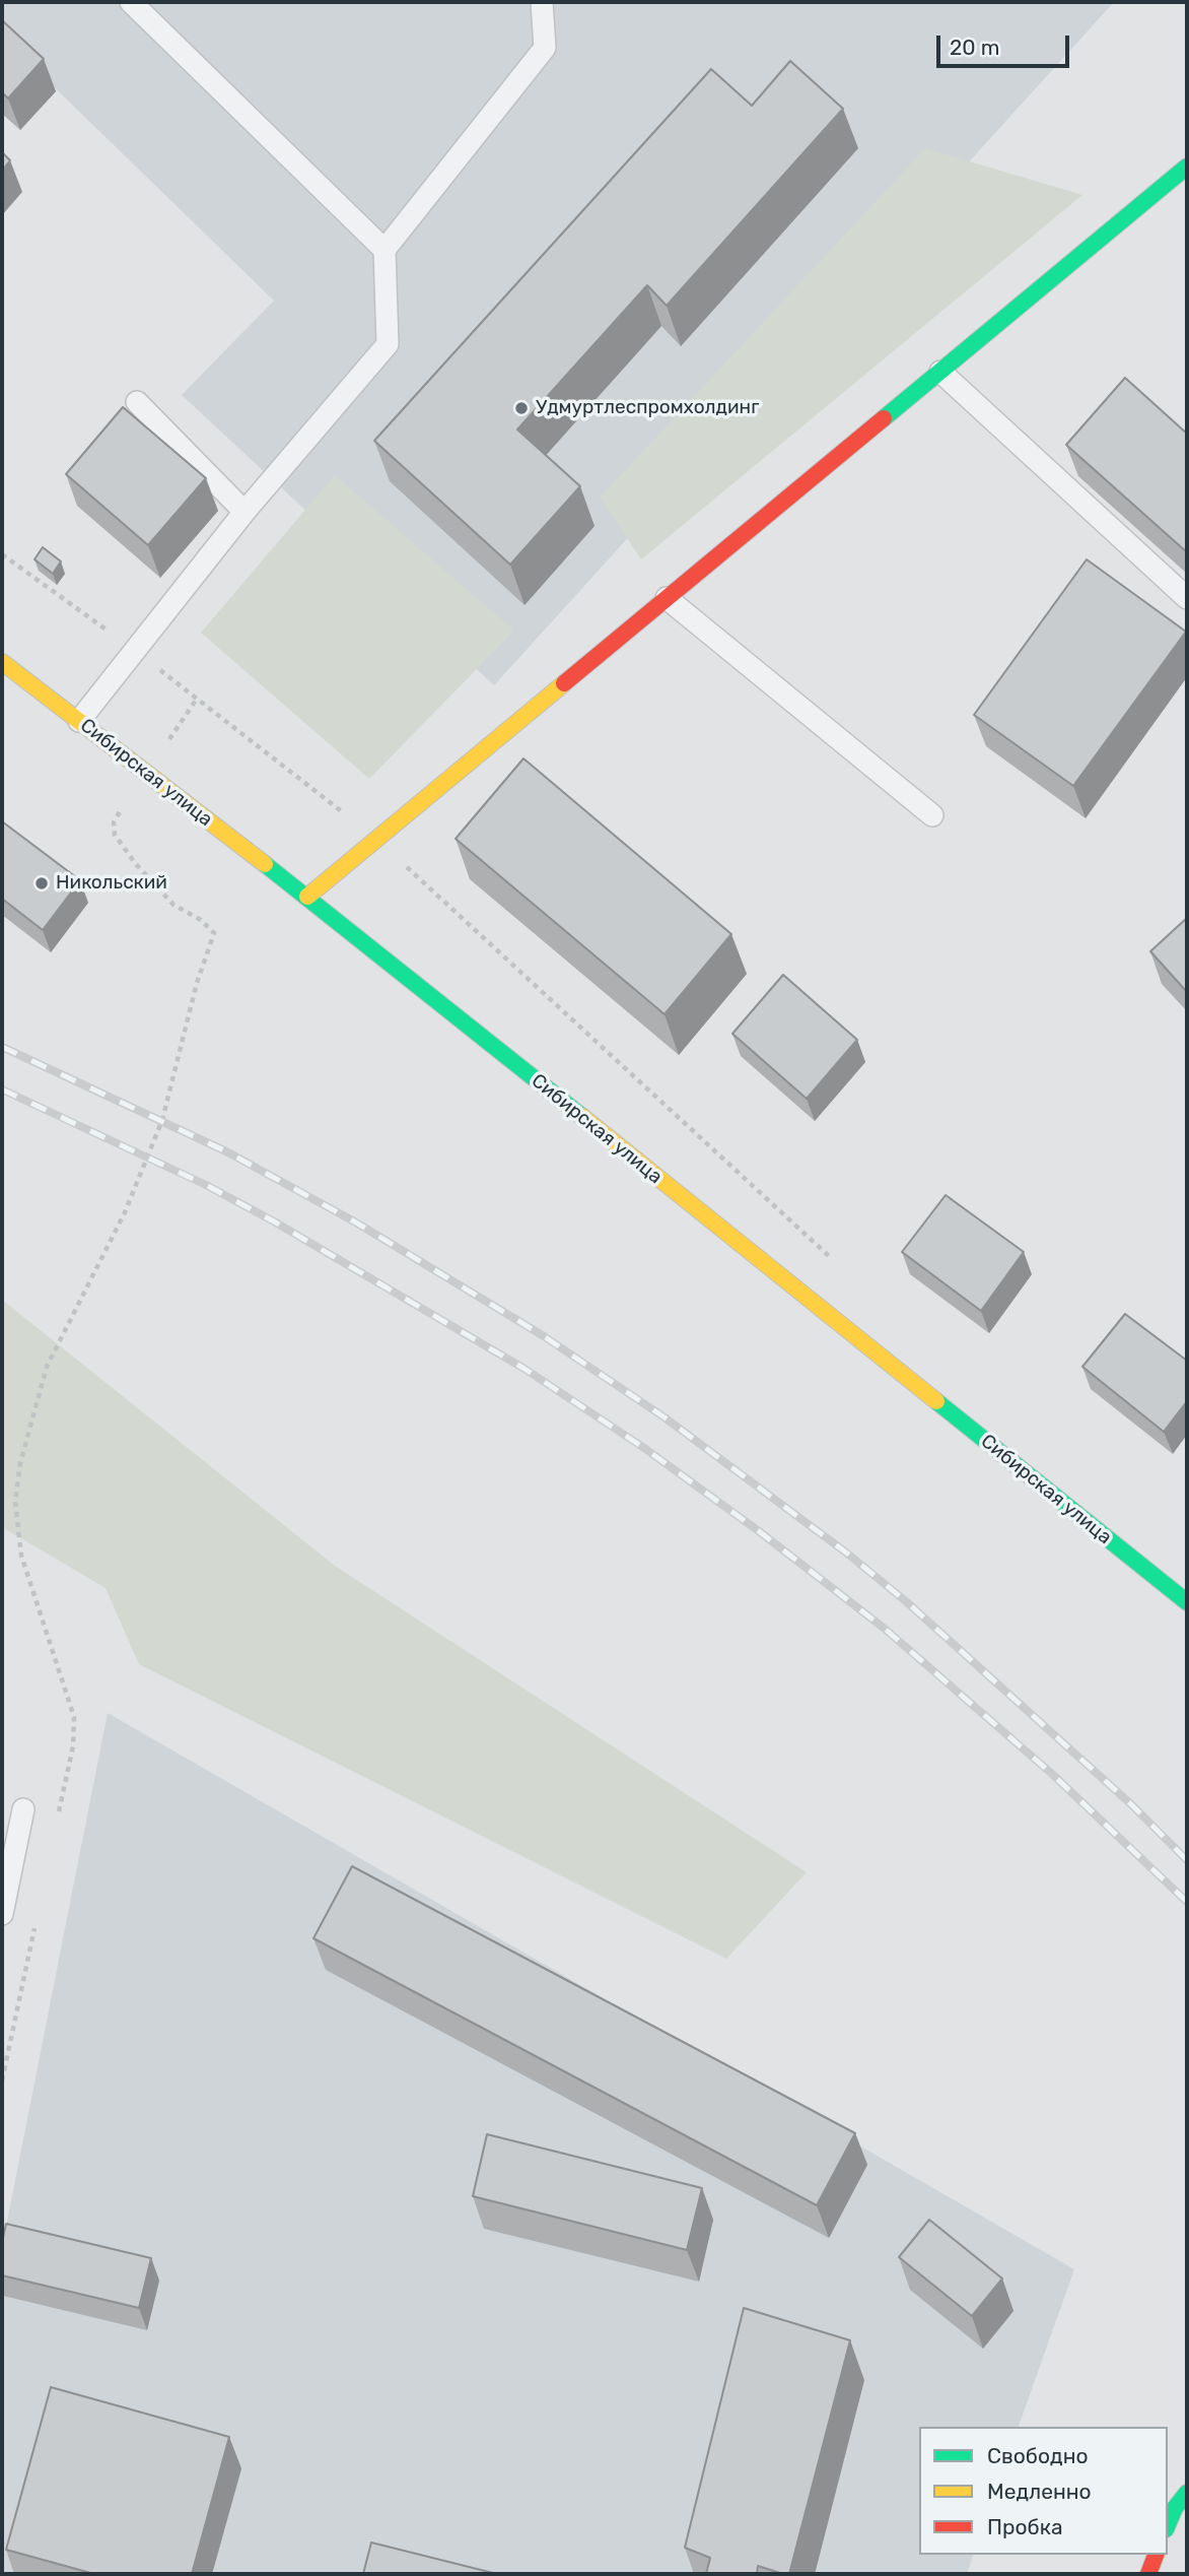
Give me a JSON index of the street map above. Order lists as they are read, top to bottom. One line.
{"streets":{"main road":["Сибирская улица"]},"places":["Удмуртлеспромхолдинг","Никольский"],"legend":["Свободно","Медленно","Пробка"],"scale_bar":"20 m"}
